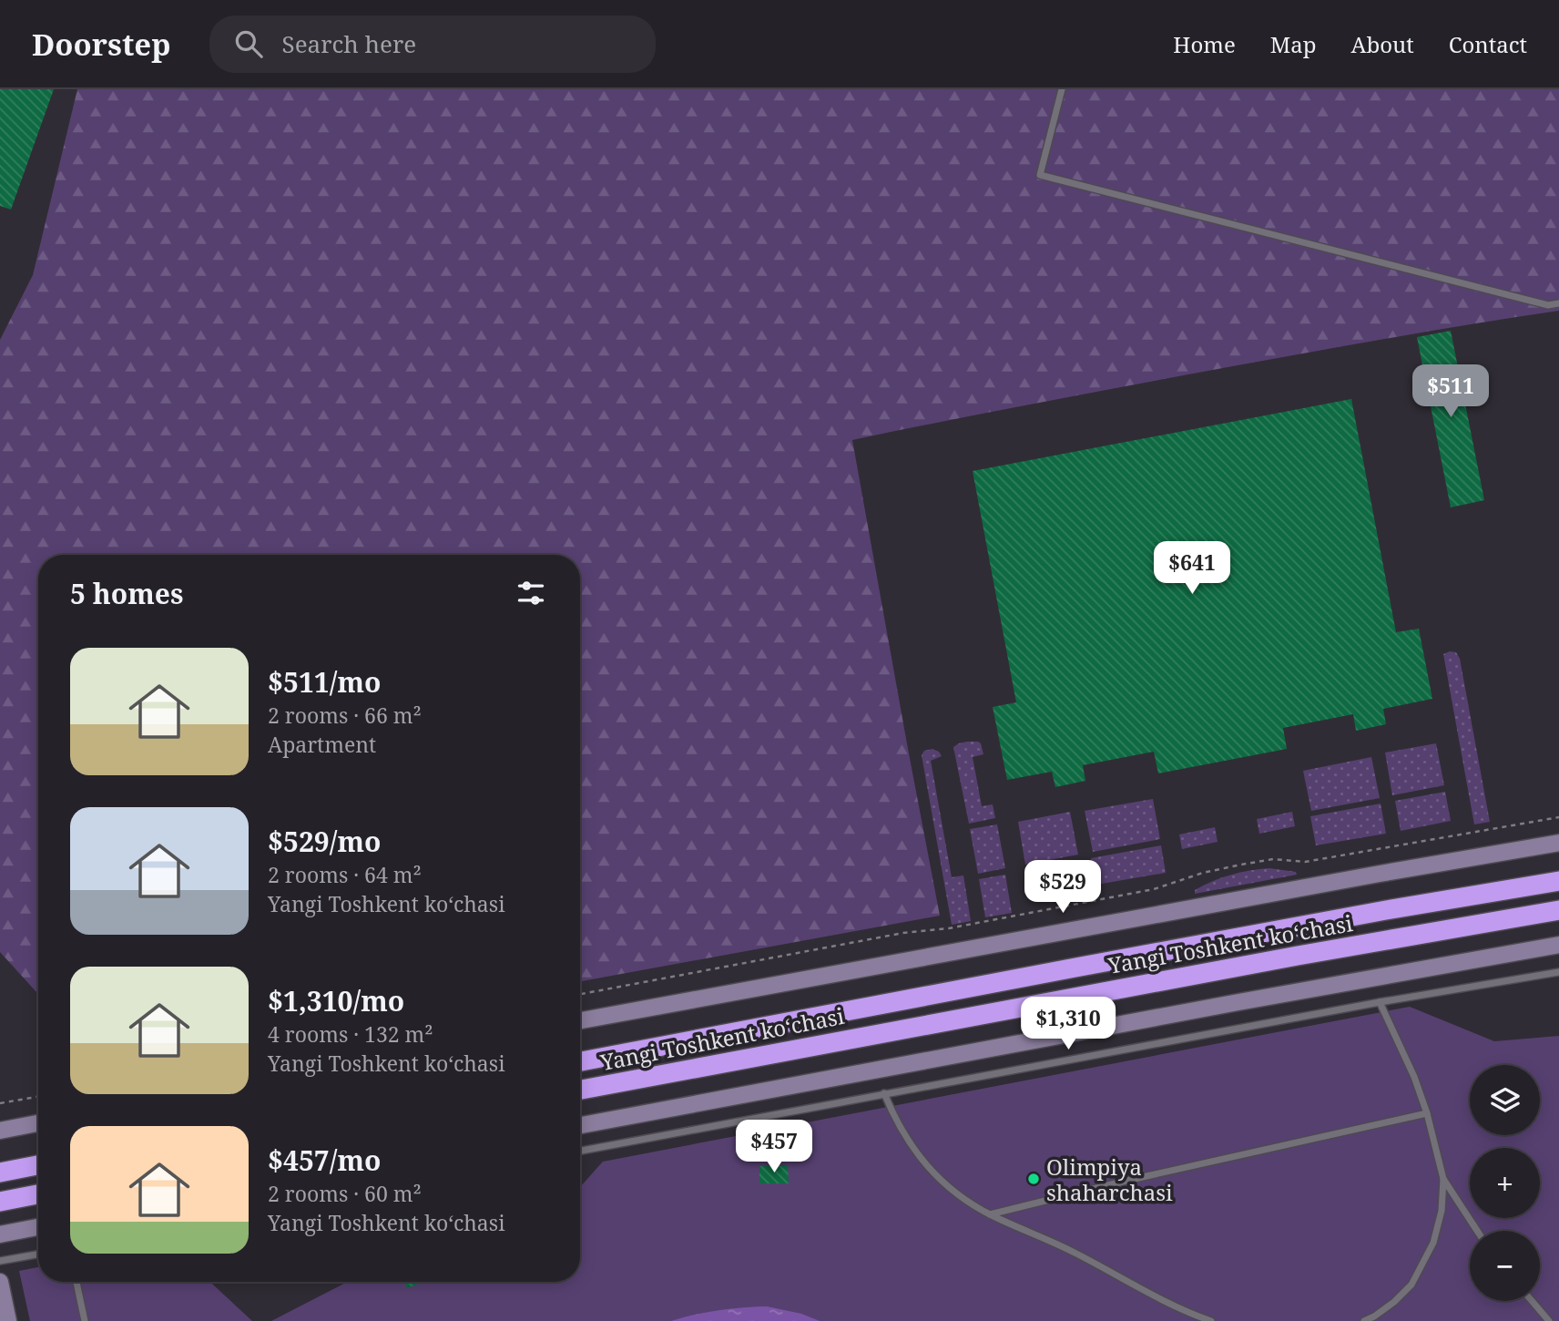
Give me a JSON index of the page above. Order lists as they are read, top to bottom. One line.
{"streets":{"highway":["Yangi Toshkent ko‘chasi"]},"places":["Olimpiya shaharchasi"],"page":{"header":"Doorstep","search":"Search here","nav":["Home","Map","About","Contact"],"price":["$511","$641","$529","$1,310","$457"],"heading":"5 homes","list":[{"name":"$511/mo","note":"2 rooms · 66 m² · Apartment"},{"name":"$529/mo","note":"2 rooms · 64 m² · Yangi Toshkent ko‘chasi"},{"name":"$1,310/mo","note":"4 rooms · 132 m² · Yangi Toshkent ko‘chasi"},{"name":"$457/mo","note":"2 rooms · 60 m² · Yangi Toshkent ko‘chasi"}],"map_buttons":["+","−"]}}
